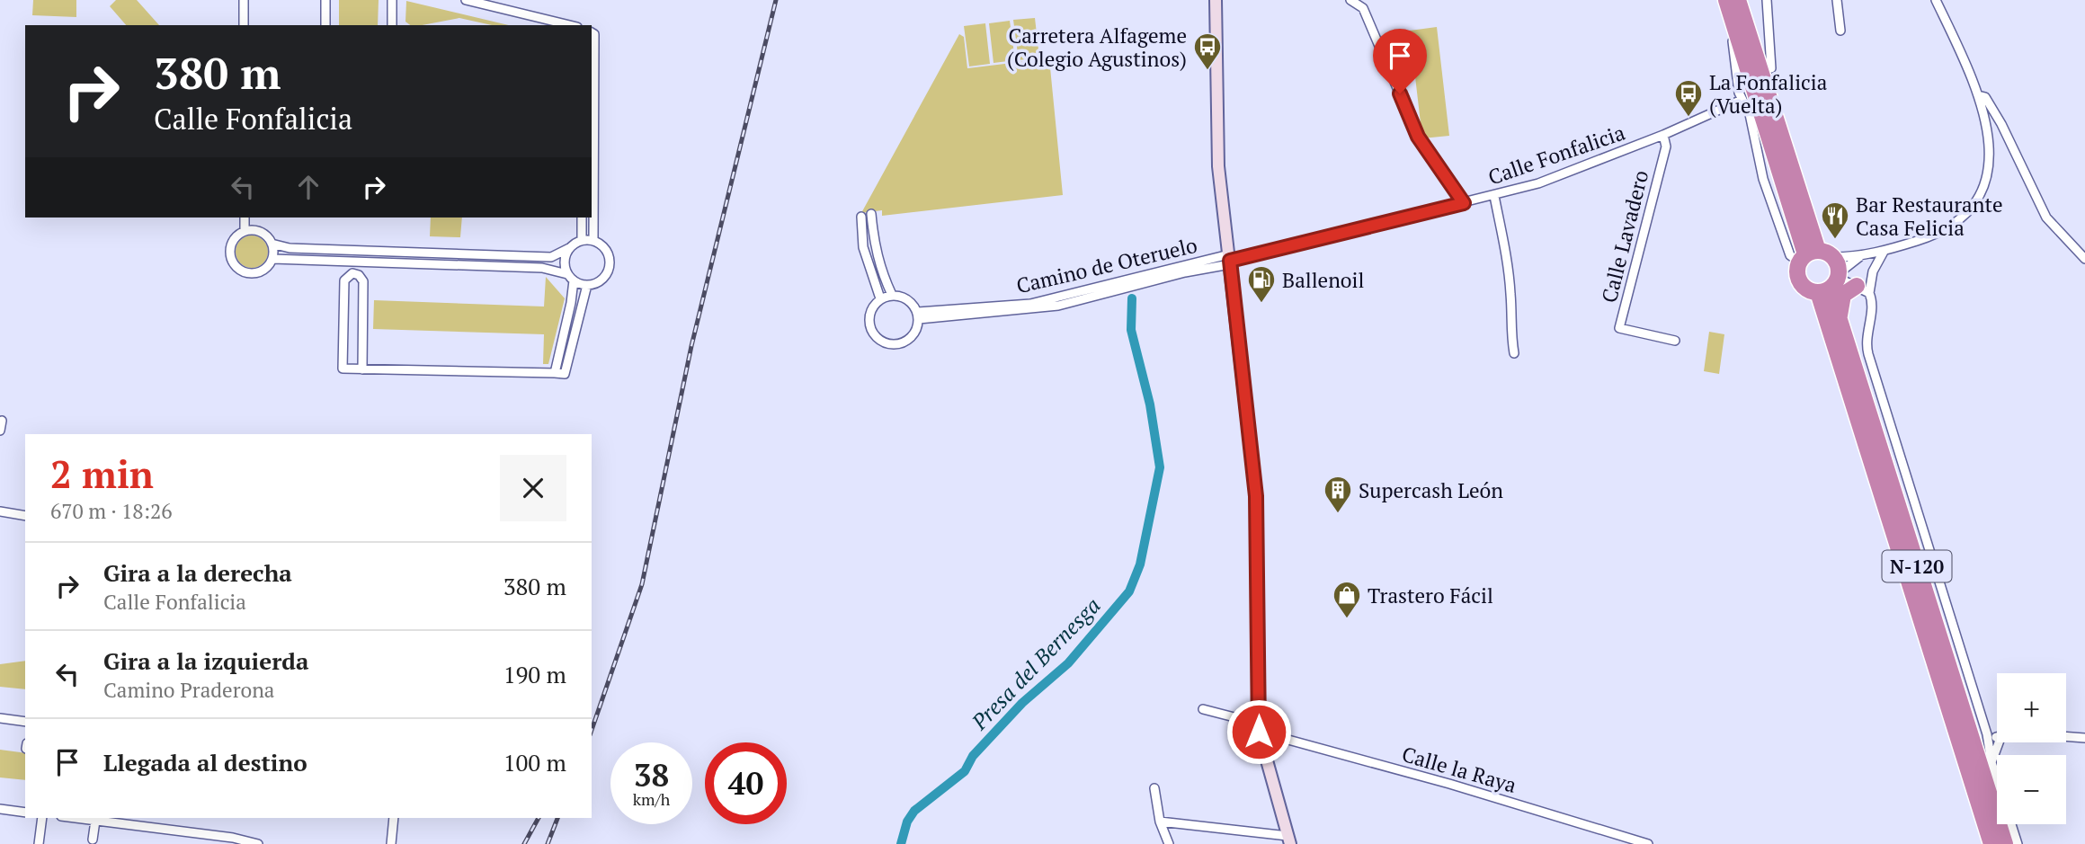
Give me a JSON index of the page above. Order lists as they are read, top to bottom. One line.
{"streets":{"highway":["N-120"],"street":["Calle Fonfalicia","Calle Lavadero","Camino de Oteruelo","Calle la Raya"]},"crossings":[["Calle Fonfalicia","Calle Lavadero"],["Calle Fonfalicia","Camino de Oteruelo"]],"water":["Presa del Bernesga"],"places":{"bus stop":["Carretera Alfageme (Colegio Agustinos)","La Fonfalicia (Vuelta)"],"restaurant":["Bar Restaurante Casa Felicia"],"fuel station":["Ballenoil"],"building":["Supercash León"],"shop":["Trastero Fácil"]},"page":{"turn":["380 m","Calle Fonfalicia"],"heading":["2 min","670 m · 18:26"],"list":[{"name":"Gira a la derecha","note":"Calle Fonfalicia","value":"380 m"},{"name":"Gira a la izquierda","note":"Camino Praderona","value":"190 m"},{"name":"Llegada al destino","value":"100 m"}],"map_buttons":["+","−"],"speed":"38 km/h","limit":"40"}}
